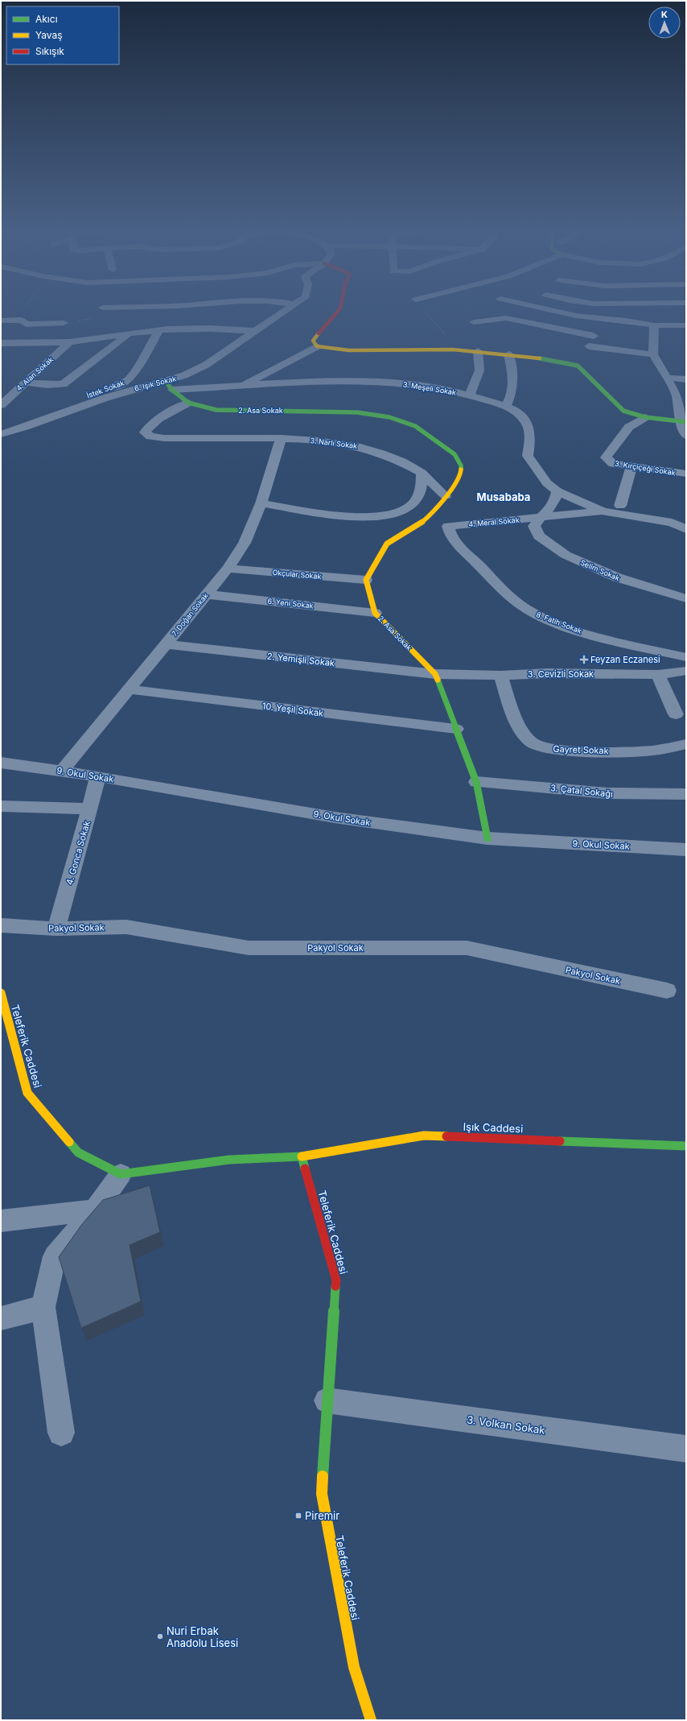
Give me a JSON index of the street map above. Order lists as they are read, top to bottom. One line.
{"streets":{"main road":["2. Asa Sokak","Teleferik Caddesi","Işık Caddesi"],"street":["4. Alan Sokak","6. Işık Sokak","3. Meşeli Sokak","İstek Sokak","3. Narlı Sokak","3. Kırçiçeği Sokak","4. Meral Sokak","Selim Sokak","Okçular Sokak","6. Yeni Sokak","7. Doğan Sokak","8. Fatih Sokak","2. Yemişli Sokak","3. Cevizli Sokak","10. Yeşil Sokak","Gayret Sokak","9. Okul Sokak","3. Çatal Sokağı","4. Gonca Sokak","Pakyol Sokak","3. Volkan Sokak"]},"crossings":[["6. Işık Sokak","3. Meşeli Sokak"],["6. Işık Sokak","İstek Sokak"],["6. Işık Sokak","2. Asa Sokak"],["3. Meşeli Sokak","2. Asa Sokak"],["3. Meşeli Sokak","4. Meral Sokak"],["2. Asa Sokak","3. Narlı Sokak"],["2. Asa Sokak","Okçular Sokak"],["2. Asa Sokak","6. Yeni Sokak"],["2. Asa Sokak","2. Yemişli Sokak"],["2. Asa Sokak","3. Cevizli Sokak"],["2. Asa Sokak","10. Yeşil Sokak"],["2. Asa Sokak","9. Okul Sokak"],["2. Asa Sokak","3. Çatal Sokağı"],["3. Narlı Sokak","7. Doğan Sokak"],["4. Meral Sokak","Selim Sokak"],["4. Meral Sokak","8. Fatih Sokak"],["Okçular Sokak","7. Doğan Sokak"],["6. Yeni Sokak","7. Doğan Sokak"],["7. Doğan Sokak","2. Yemişli Sokak"],["7. Doğan Sokak","10. Yeşil Sokak"],["7. Doğan Sokak","9. Okul Sokak"],["2. Yemişli Sokak","3. Cevizli Sokak"],["3. Cevizli Sokak","Gayret Sokak"],["9. Okul Sokak","4. Gonca Sokak"],["4. Gonca Sokak","Pakyol Sokak"],["Teleferik Caddesi","Işık Caddesi"],["Teleferik Caddesi","3. Volkan Sokak"]],"districts":["Musababa"],"places":{"health":["Feyzan Eczanesi"],"transit":["Piremir"],"other":["Nuri Erbak Anadolu Lisesi"]},"legend":["Akıcı","Yavaş","Sıkışık"],"north":"top"}
